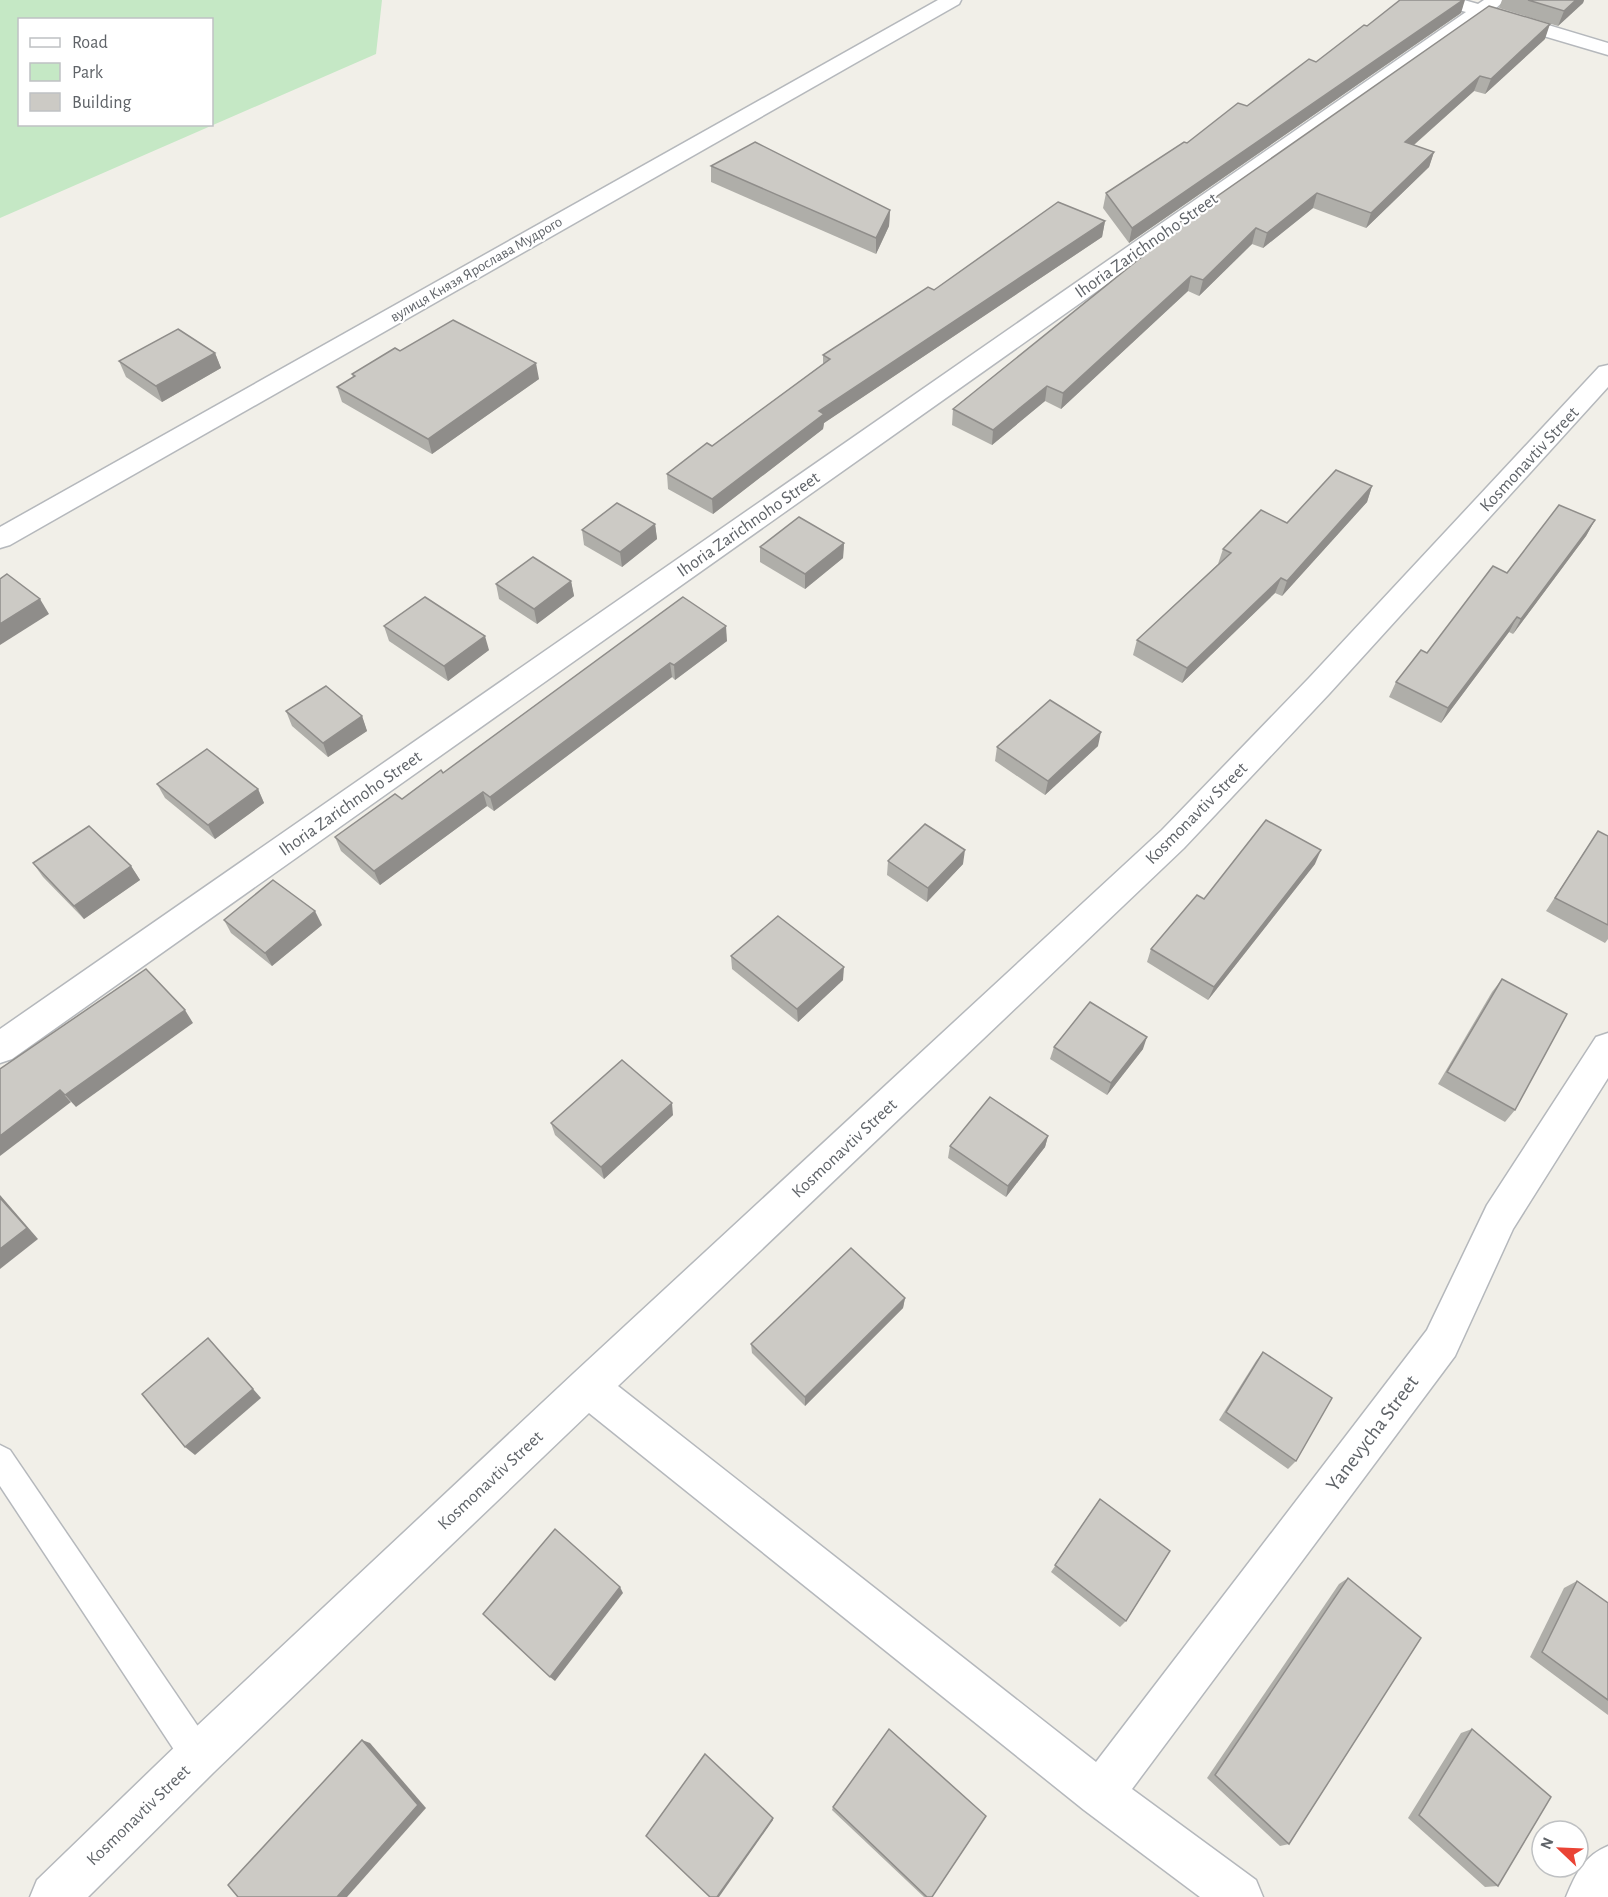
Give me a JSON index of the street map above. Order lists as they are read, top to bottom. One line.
{"streets":{"street":["Ihoria Zarichnoho Street","вулиця Князя Ярослава Мудрого","Kosmonavtiv Street","Yanevycha Street"]},"legend":["Road","Park","Building"],"north":"top left"}
